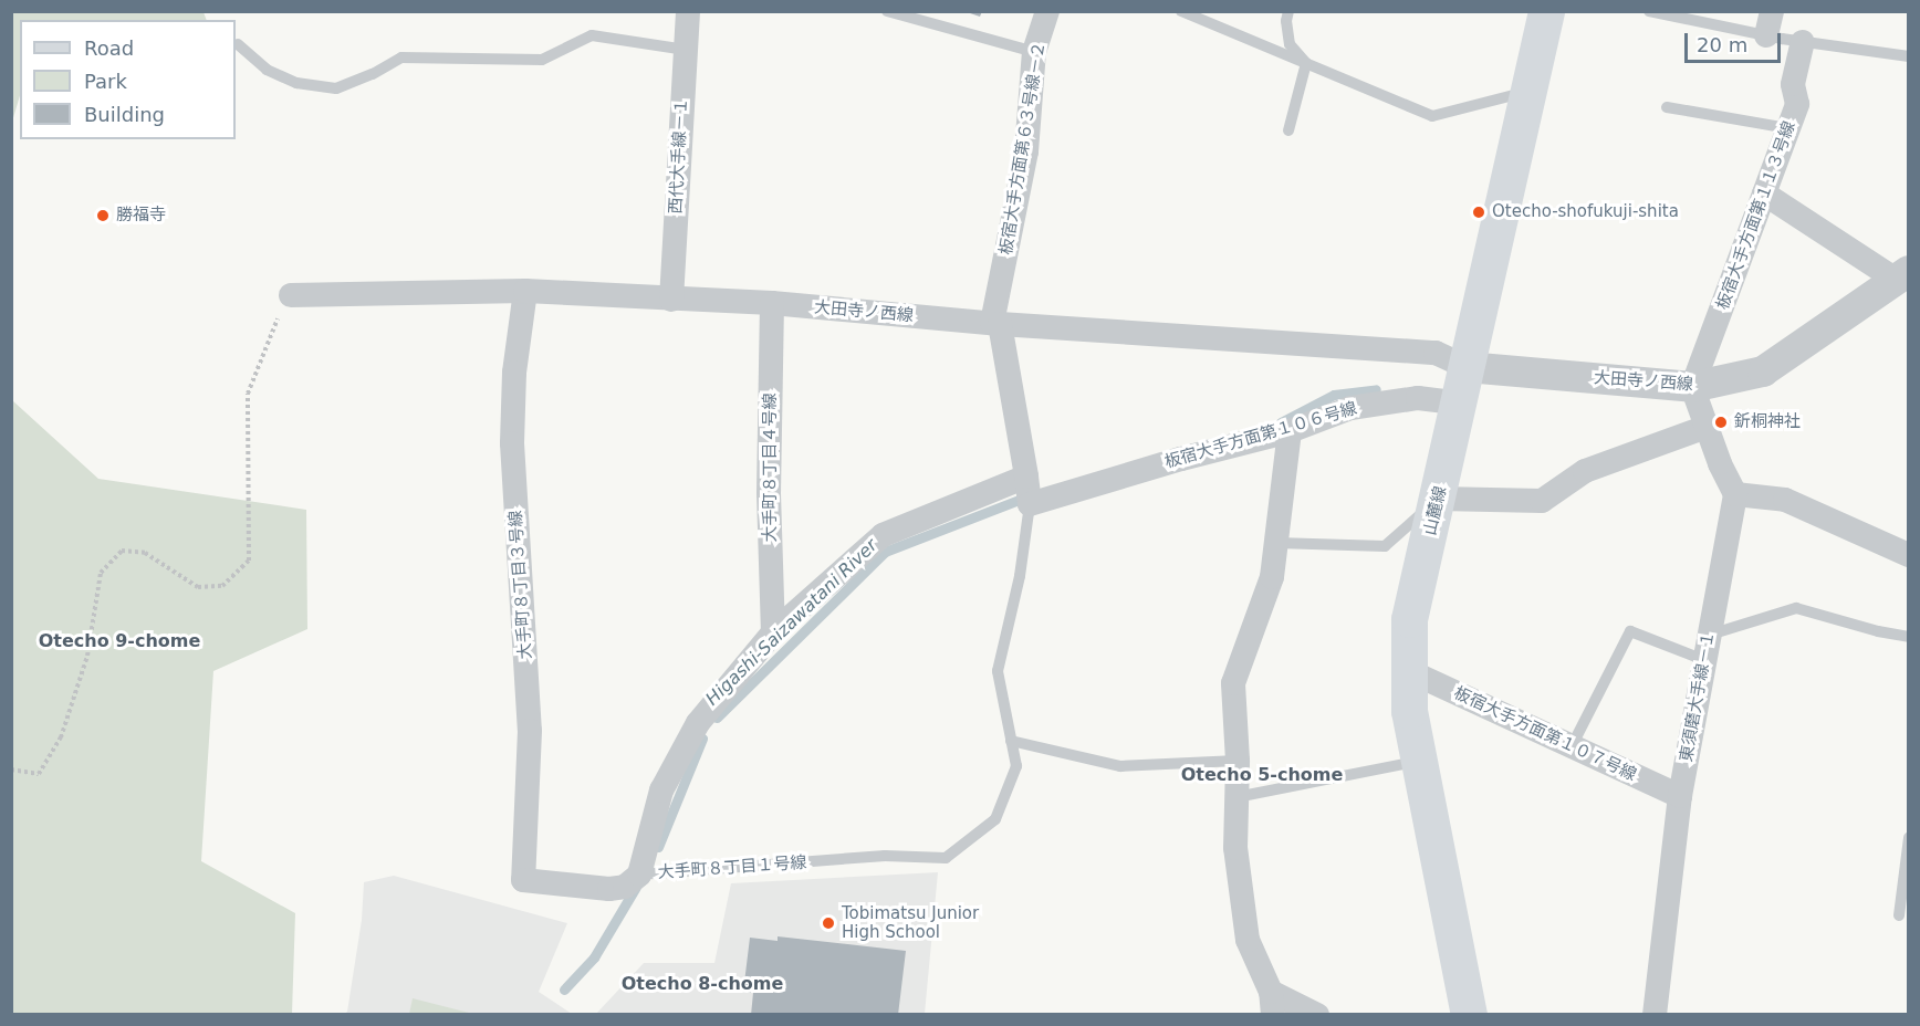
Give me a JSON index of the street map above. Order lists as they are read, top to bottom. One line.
{"streets":{"main road":["山麓線"],"street":["板宿大手方面第６３号線－２","西代大手線－１","板宿大手方面第１１３号線","大田寺ノ西線","板宿大手方面第１０６号線","大手町８丁目４号線","大手町８丁目３号線","東須磨大手線－１","板宿大手方面第１０７号線","大手町８丁目１号線"]},"crossings":[["板宿大手方面第６３号線－２","大田寺ノ西線"],["板宿大手方面第６３号線－２","板宿大手方面第１０６号線"],["板宿大手方面第６３号線－２","大手町８丁目１号線"],["西代大手線－１","大田寺ノ西線"],["板宿大手方面第１１３号線","大田寺ノ西線"],["大田寺ノ西線","大手町８丁目４号線"],["大田寺ノ西線","山麓線"],["大田寺ノ西線","大手町８丁目３号線"],["板宿大手方面第１０６号線","大手町８丁目４号線"],["板宿大手方面第１０６号線","山麓線"],["板宿大手方面第１０６号線","大手町８丁目１号線"],["山麓線","板宿大手方面第１０７号線"],["大手町８丁目３号線","大手町８丁目１号線"],["東須磨大手線－１","板宿大手方面第１０７号線"]],"districts":["Otecho 9-chome","Otecho 5-chome","Otecho 8-chome"],"water":["Higashi-Saizawatani River"],"places":["Otecho-shofukuji-shita","勝福寺","釿桐神社","Tobimatsu Junior High School"],"legend":["Road","Park","Building"],"scale_bar":"20 m"}
